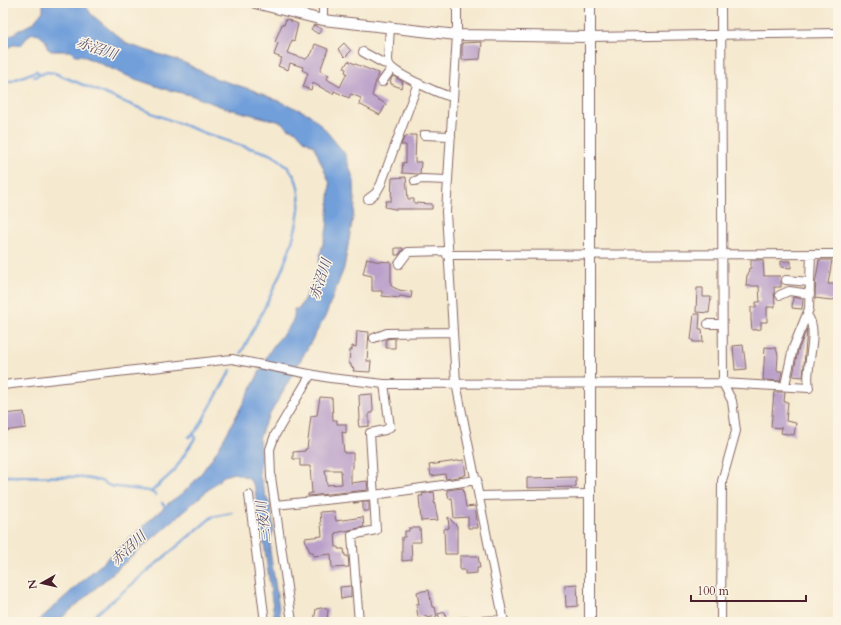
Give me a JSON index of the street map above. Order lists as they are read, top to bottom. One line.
{"water":["赤沼川","三夜川"],"scale_bar":"100 m","north":"left"}
